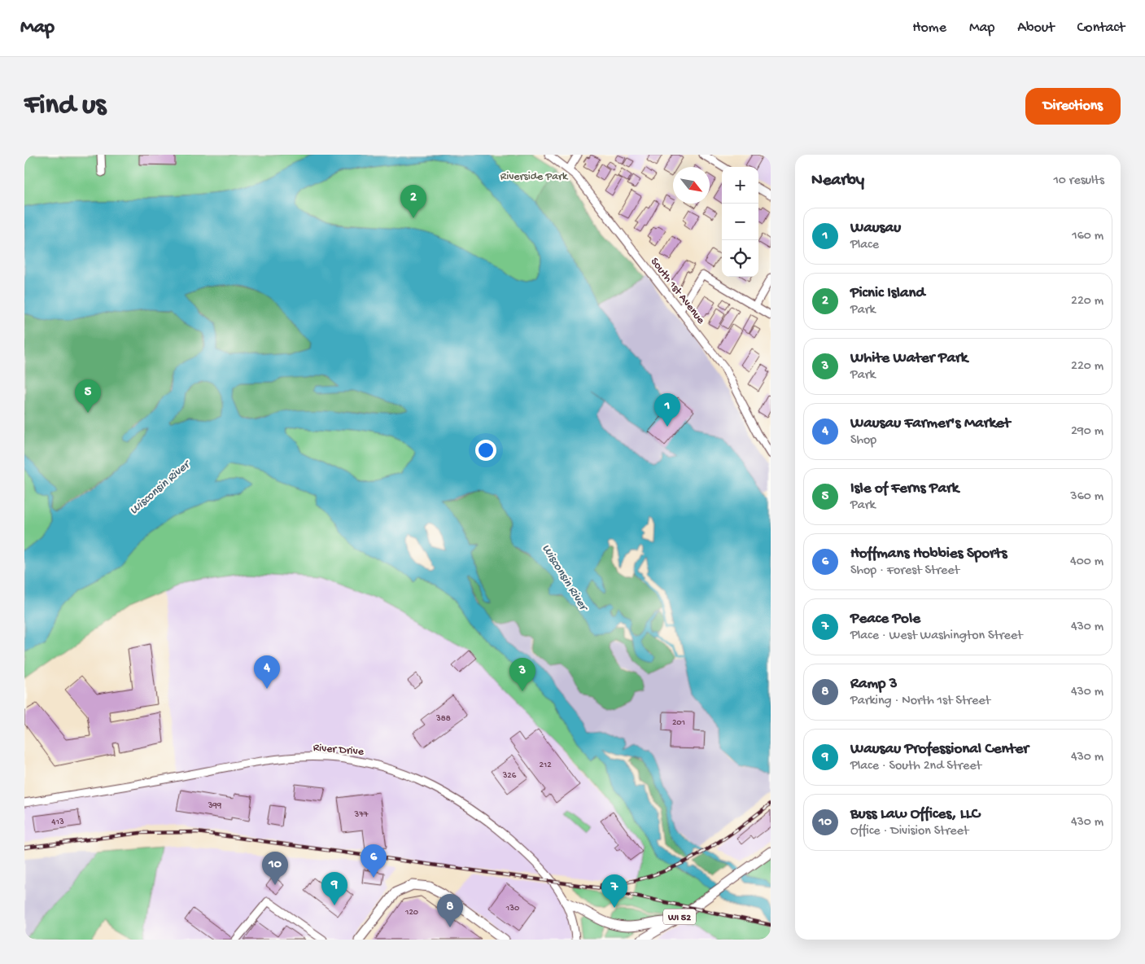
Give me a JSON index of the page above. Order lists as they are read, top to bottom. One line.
{"streets":{"main road":["WI 52"],"street":["South 1st Avenue","River Drive"]},"water":["Wisconsin River"],"parks":["Riverside Park"],"house_numbers":["388","201","212","326","399","377","413","130","120"],"north":"bottom right","page":{"header":"Map","nav":["Home","Map","About","Contact"],"buttons":"Directions","title":"Find us","heading":["Nearby","10 results"],"map_buttons":["+","−"],"pins":["2","5","1","4","3","6","10","9","7","8"],"list":[{"mark":"1","name":"Wausau","note":"Place","value":"160 m"},{"mark":"2","name":"Picnic Island","note":"Park","value":"220 m"},{"mark":"3","name":"White Water Park","note":"Park","value":"220 m"},{"mark":"4","name":"Wausau Farmer's Market","note":"Shop","value":"290 m"},{"mark":"5","name":"Isle of Ferns Park","note":"Park","value":"360 m"},{"mark":"6","name":"Hoffmans Hobbies Sports","note":"Shop · Forest Street","value":"400 m"},{"mark":"7","name":"Peace Pole","note":"Place · West Washington Street","value":"430 m"},{"mark":"8","name":"Ramp 3","note":"Parking · North 1st Street","value":"430 m"},{"mark":"9","name":"Wausau Professional Center","note":"Place · South 2nd Street","value":"430 m"},{"mark":"10","name":"Buss Law Offices, LLC","note":"Office · Division Street","value":"430 m"}]}}
